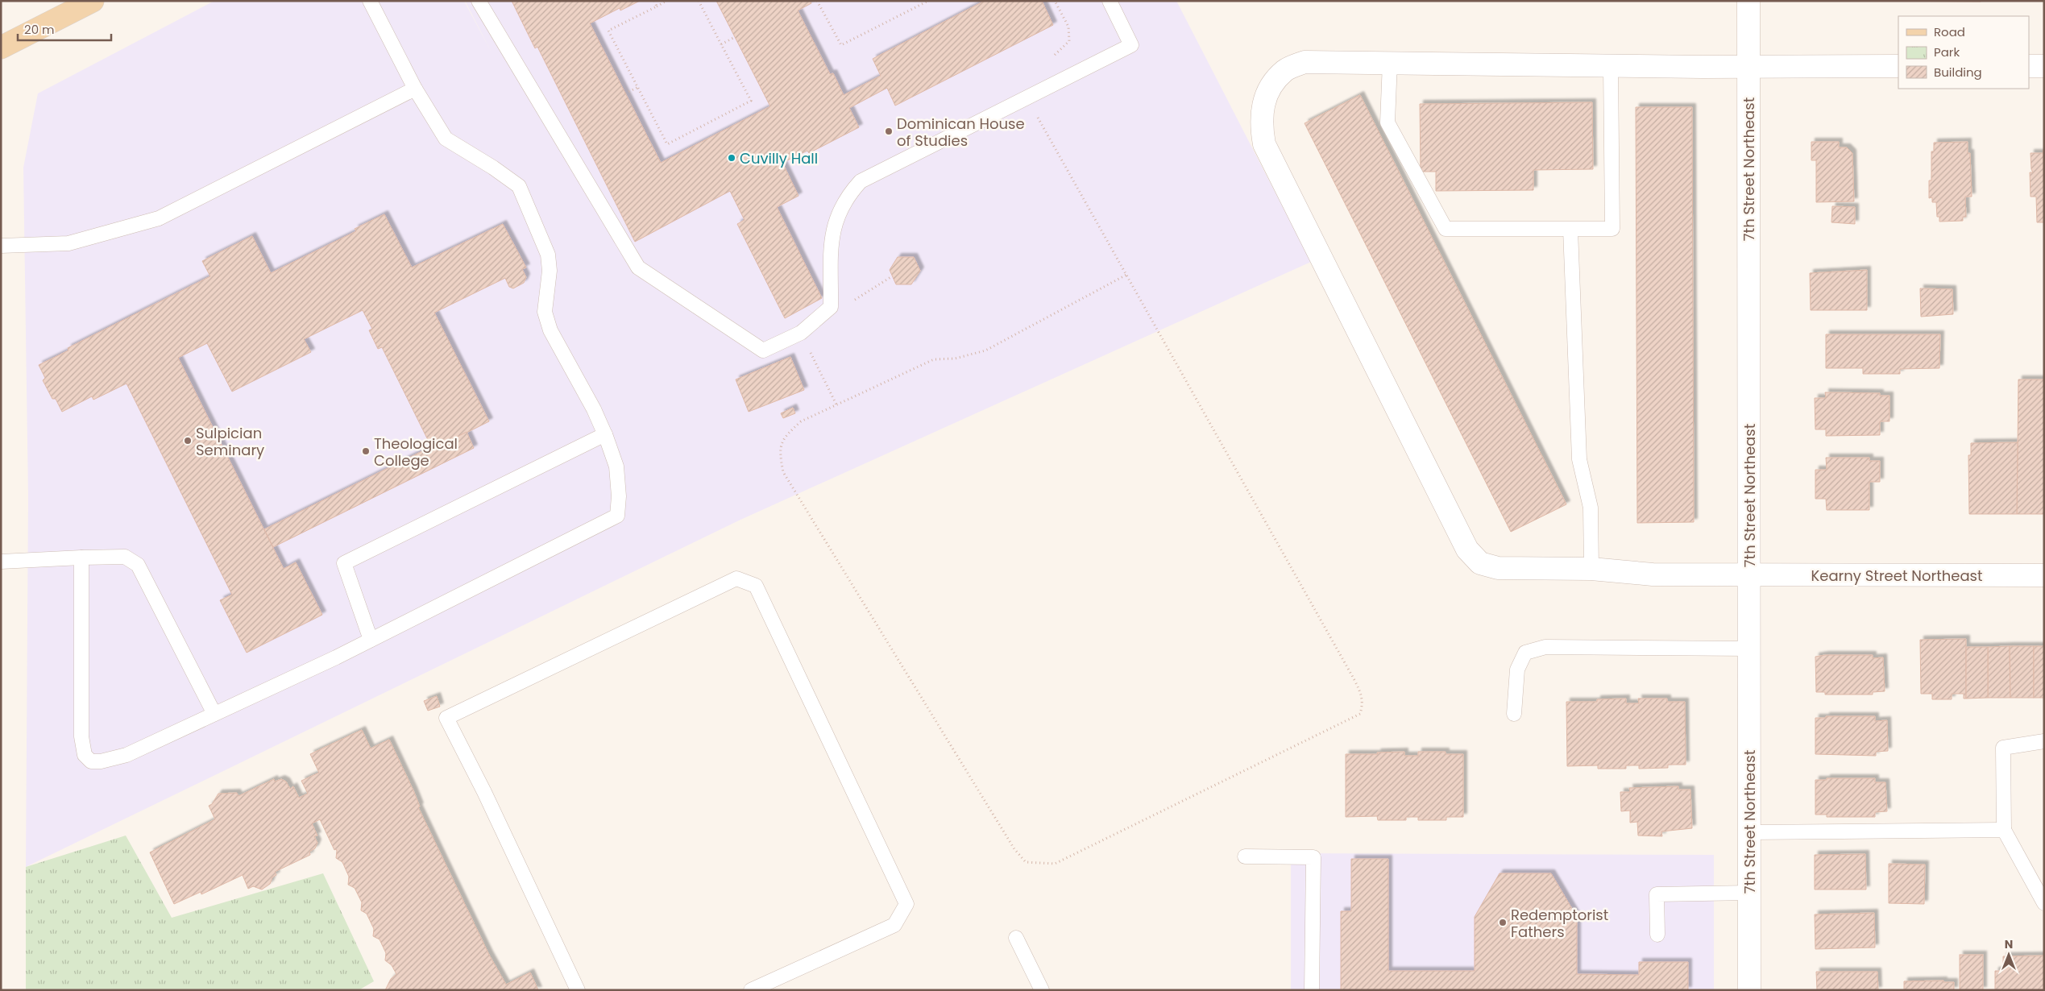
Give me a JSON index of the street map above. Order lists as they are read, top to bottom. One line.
{"streets":{"street":["7th Street Northeast","Kearny Street Northeast"]},"crossings":[["7th Street Northeast","Kearny Street Northeast"]],"places":["Dominican House of Studies","Cuvilly Hall","Sulpician Seminary","Theological College","Redemptorist Fathers"],"legend":["Road","Park","Building"],"scale_bar":"20 m","north":"top"}
